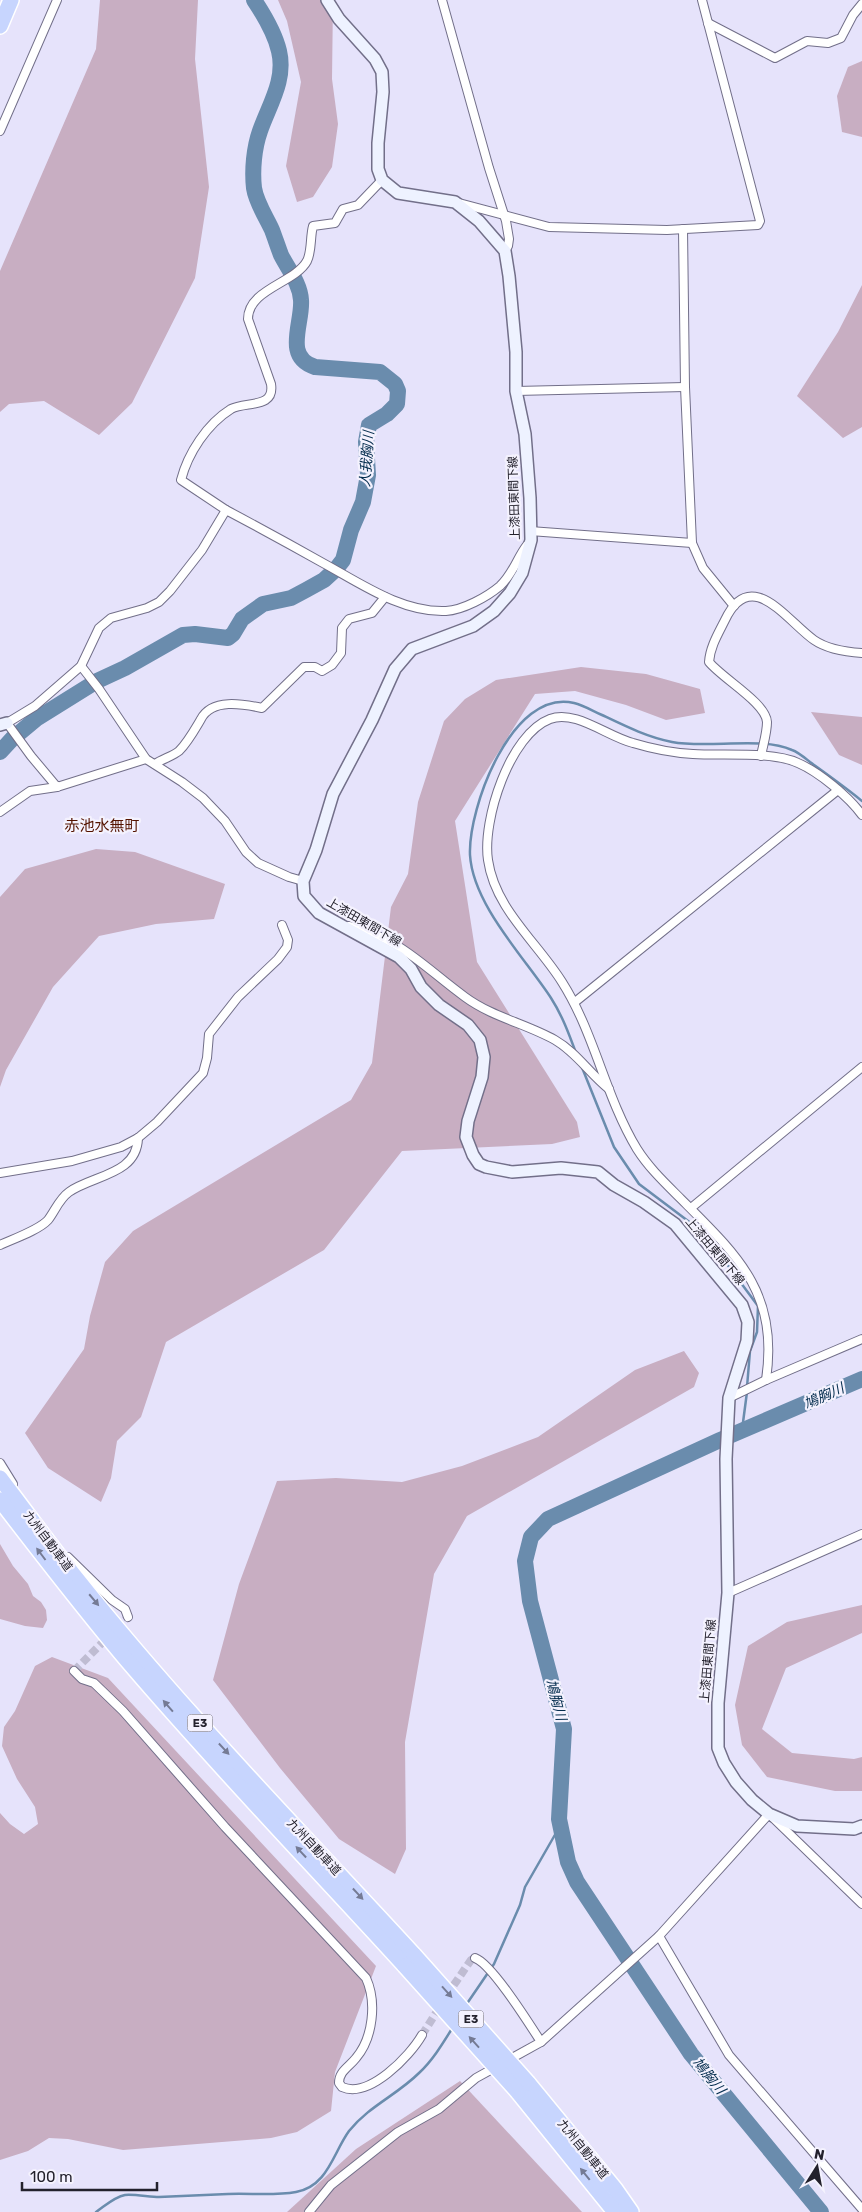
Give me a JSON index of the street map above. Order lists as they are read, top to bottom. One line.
{"streets":{"highway":["九州自動車道","E3"],"main road":["上漆田東間下線"]},"districts":["赤池水無町"],"water":["人我胸川","鳩胸川"],"scale_bar":"100 m","north":"top"}
